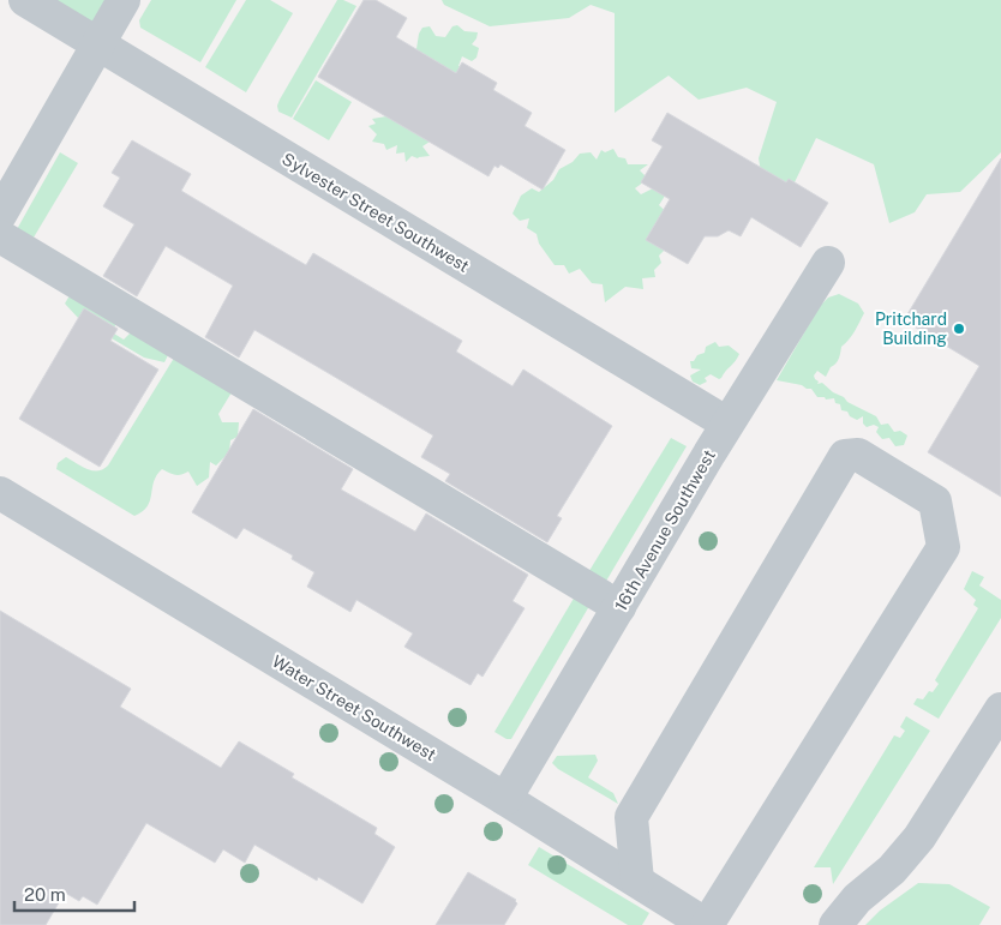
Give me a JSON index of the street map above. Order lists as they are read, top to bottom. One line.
{"streets":{"street":["Sylvester Street Southwest","16th Avenue Southwest","Water Street Southwest"]},"crossings":[["Sylvester Street Southwest","16th Avenue Southwest"],["16th Avenue Southwest","Water Street Southwest"]],"places":["Pritchard Building"],"scale_bar":"20 m"}
